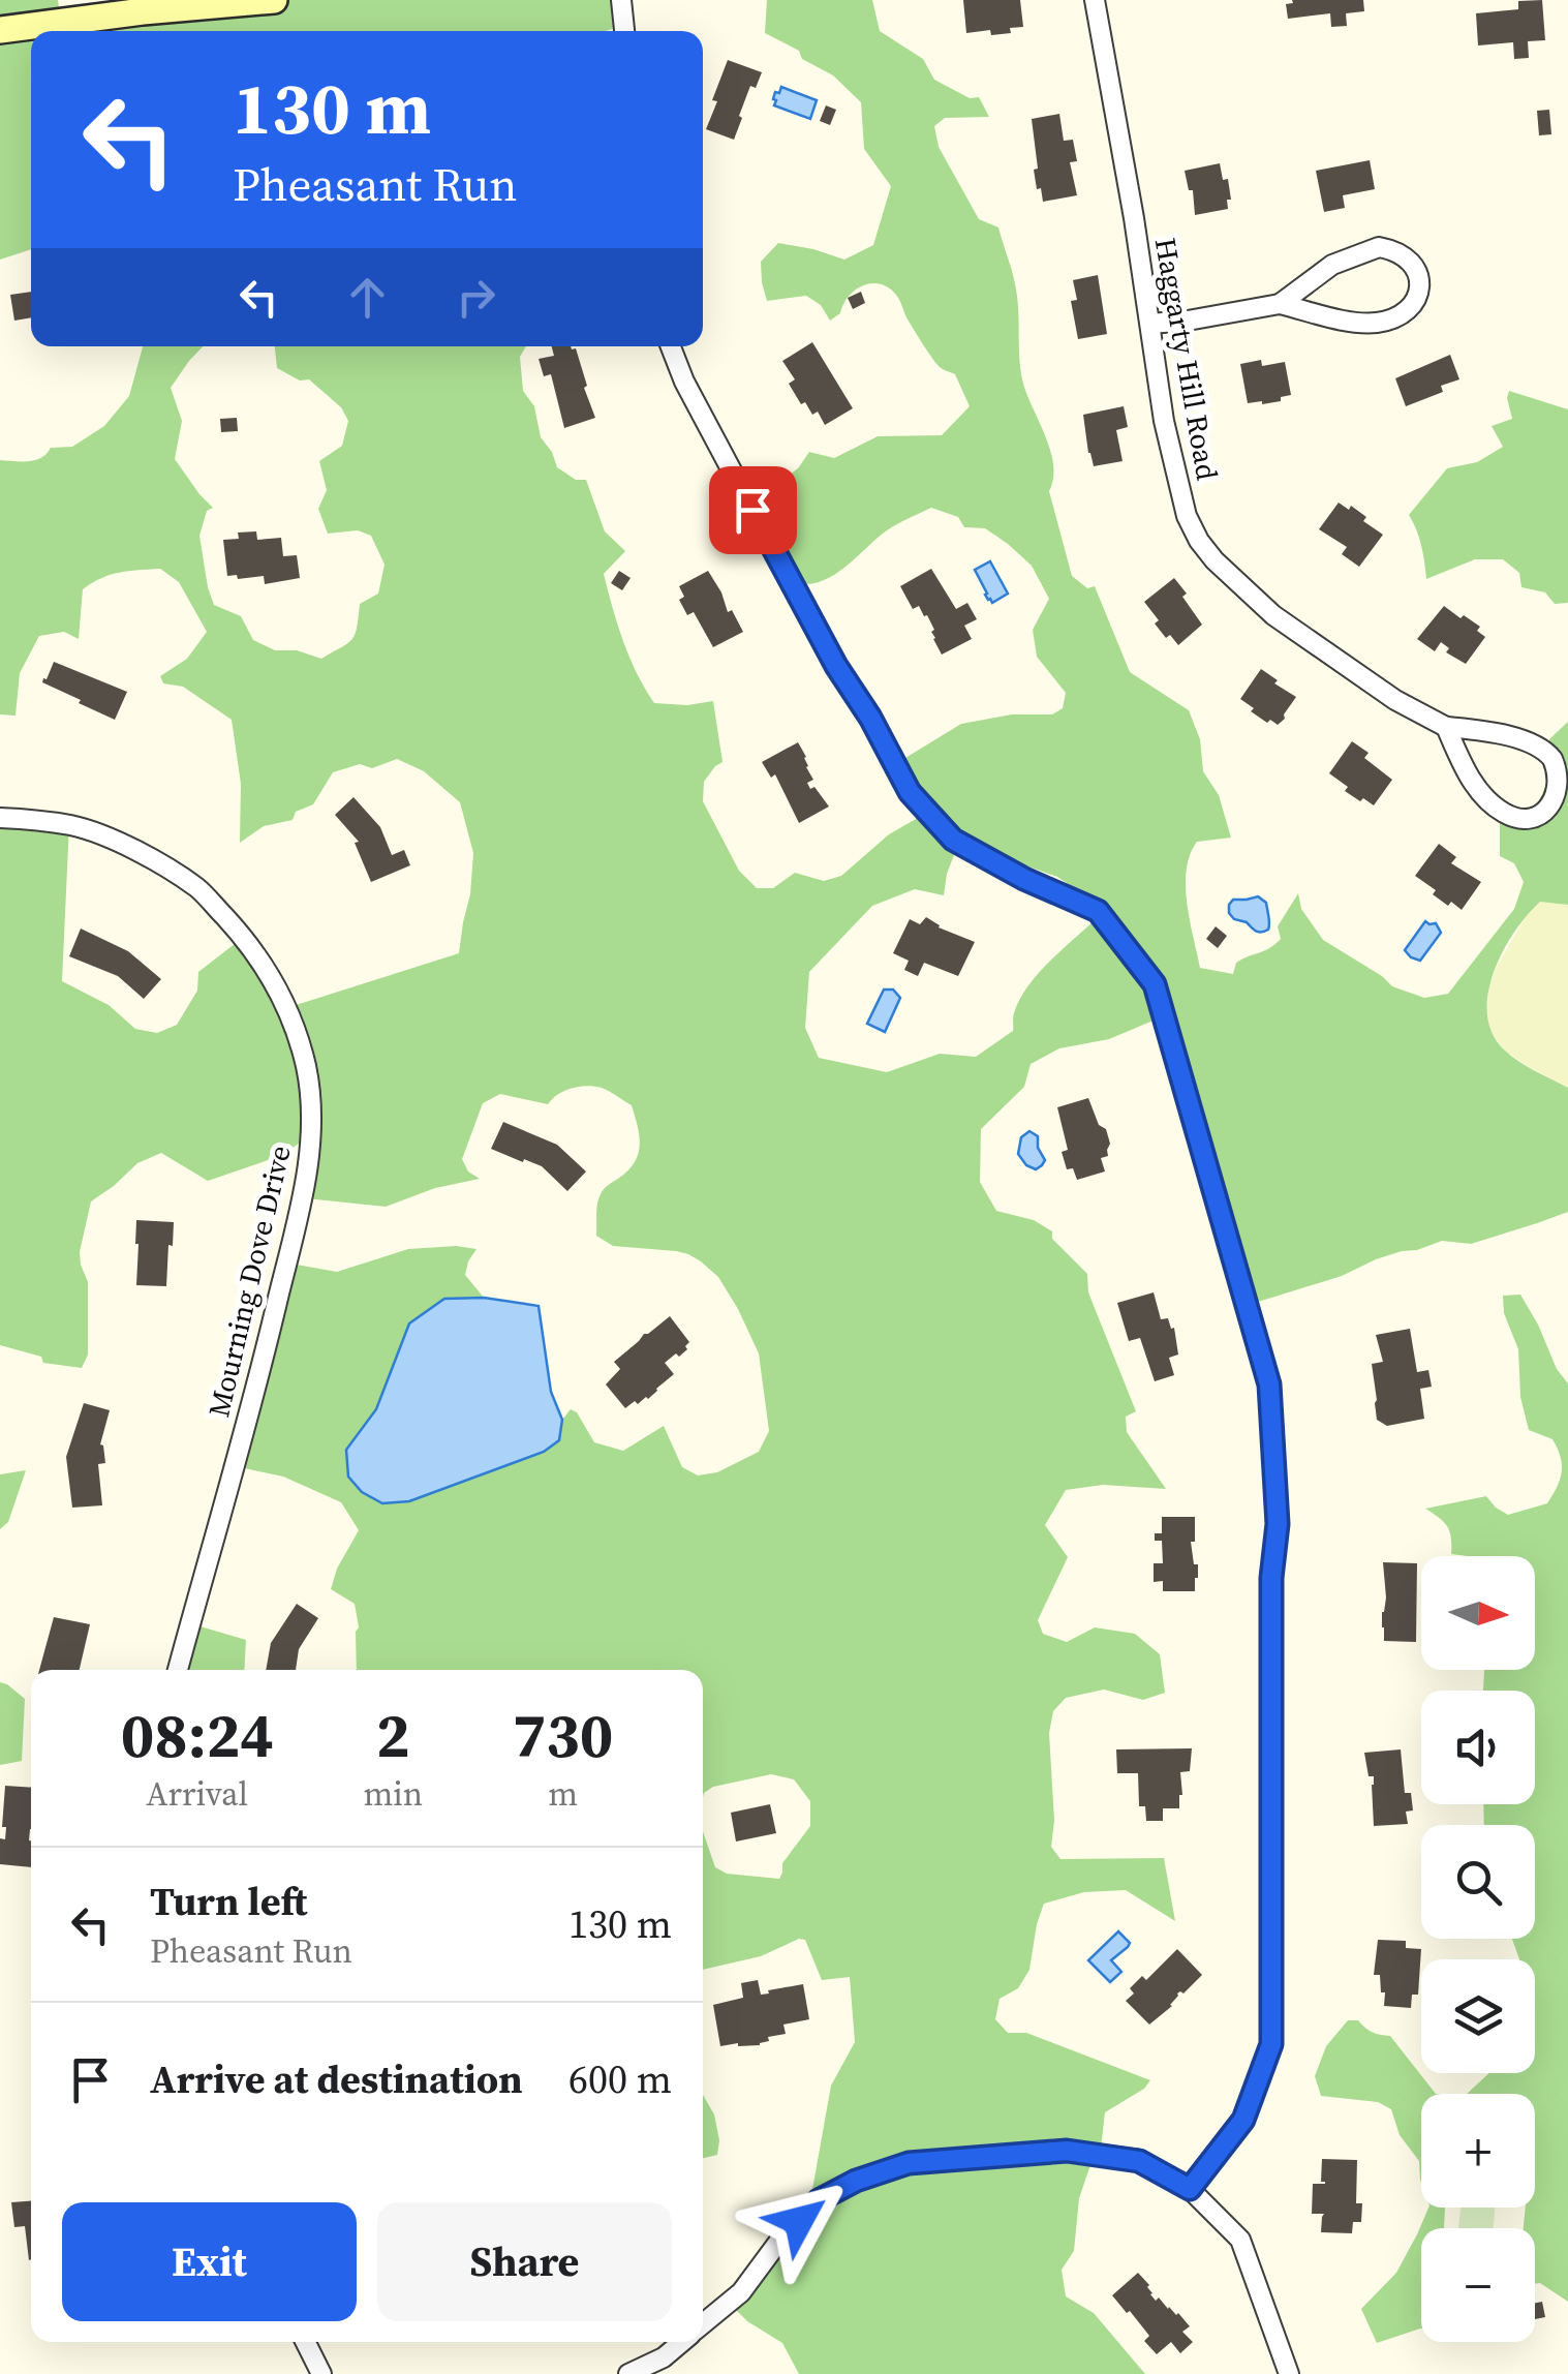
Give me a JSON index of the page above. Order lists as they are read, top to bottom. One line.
{"streets":{"street":["Haggarty Hill Road","Mourning Dove Drive"]},"north":"right","page":{"turn":["130 m","Pheasant Run"],"map_buttons":["+","−"],"eta":["08:24","Arrival","2","min","730","m"],"list":[{"name":"Turn left","note":"Pheasant Run","value":"130 m"},{"name":"Arrive at destination","value":"600 m"}],"buttons":["Exit","Share"]}}
